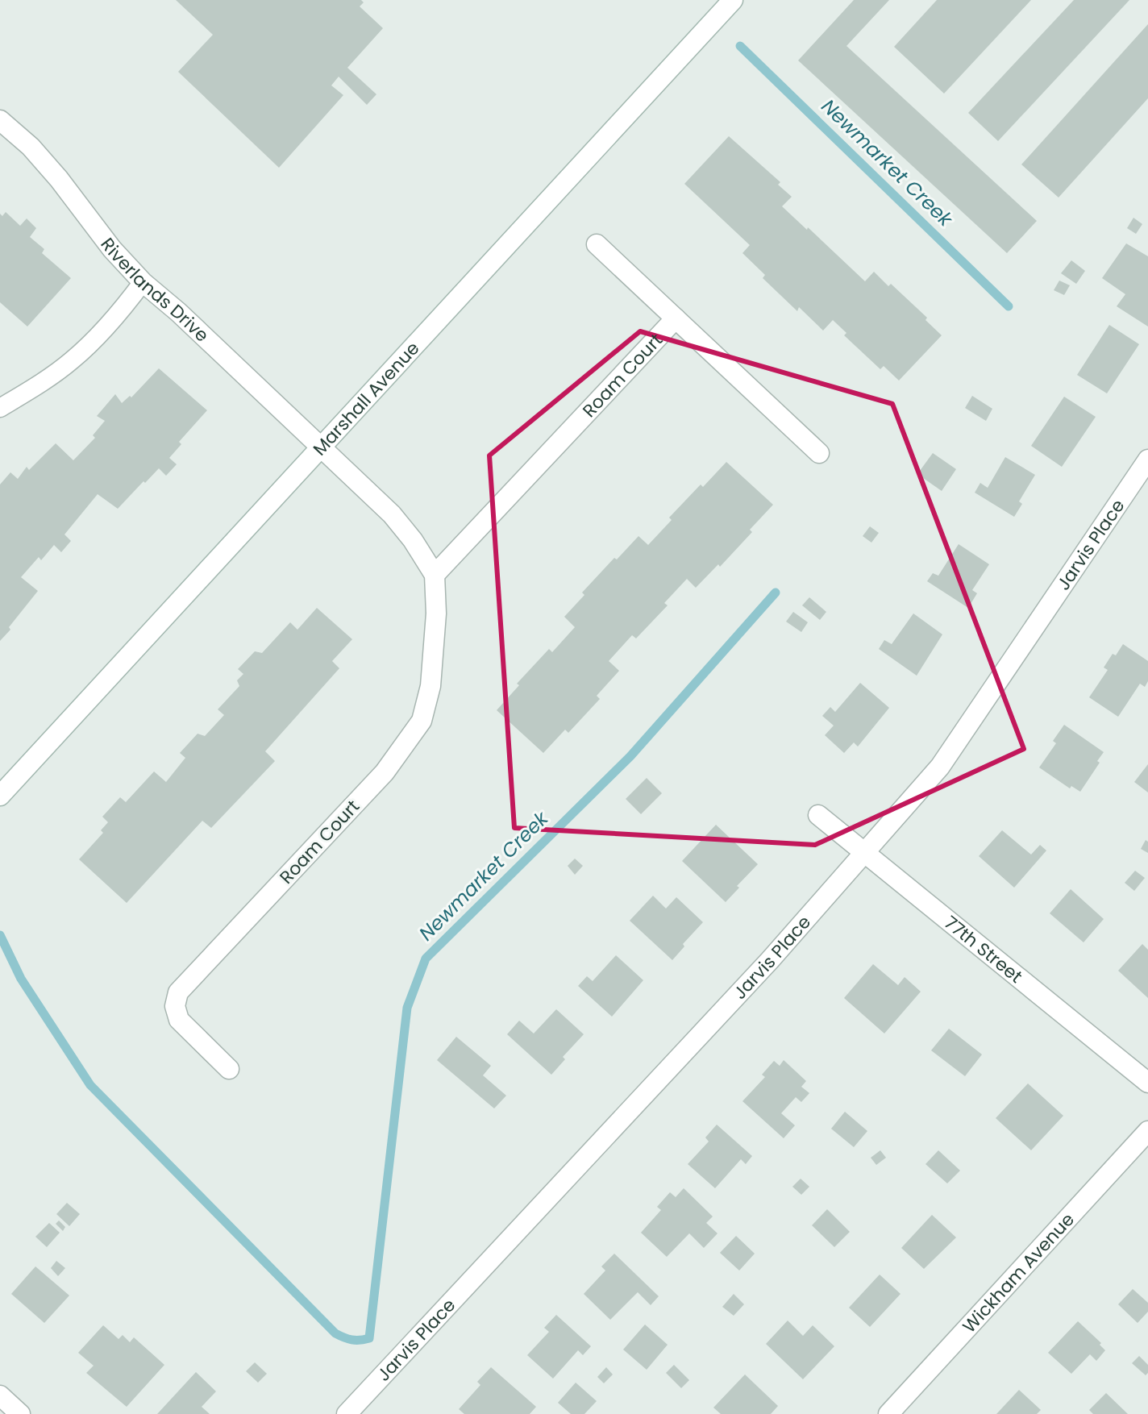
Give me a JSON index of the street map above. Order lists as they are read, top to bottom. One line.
{"streets":{"street":["Riverlands Drive","Roam Court","Marshall Avenue","Jarvis Place","77th Street","Wickham Avenue"]},"crossings":[["Riverlands Drive","Roam Court"],["Riverlands Drive","Marshall Avenue"],["Roam Court","Marshall Avenue"],["Jarvis Place","77th Street"]],"water":["Newmarket Creek"]}
